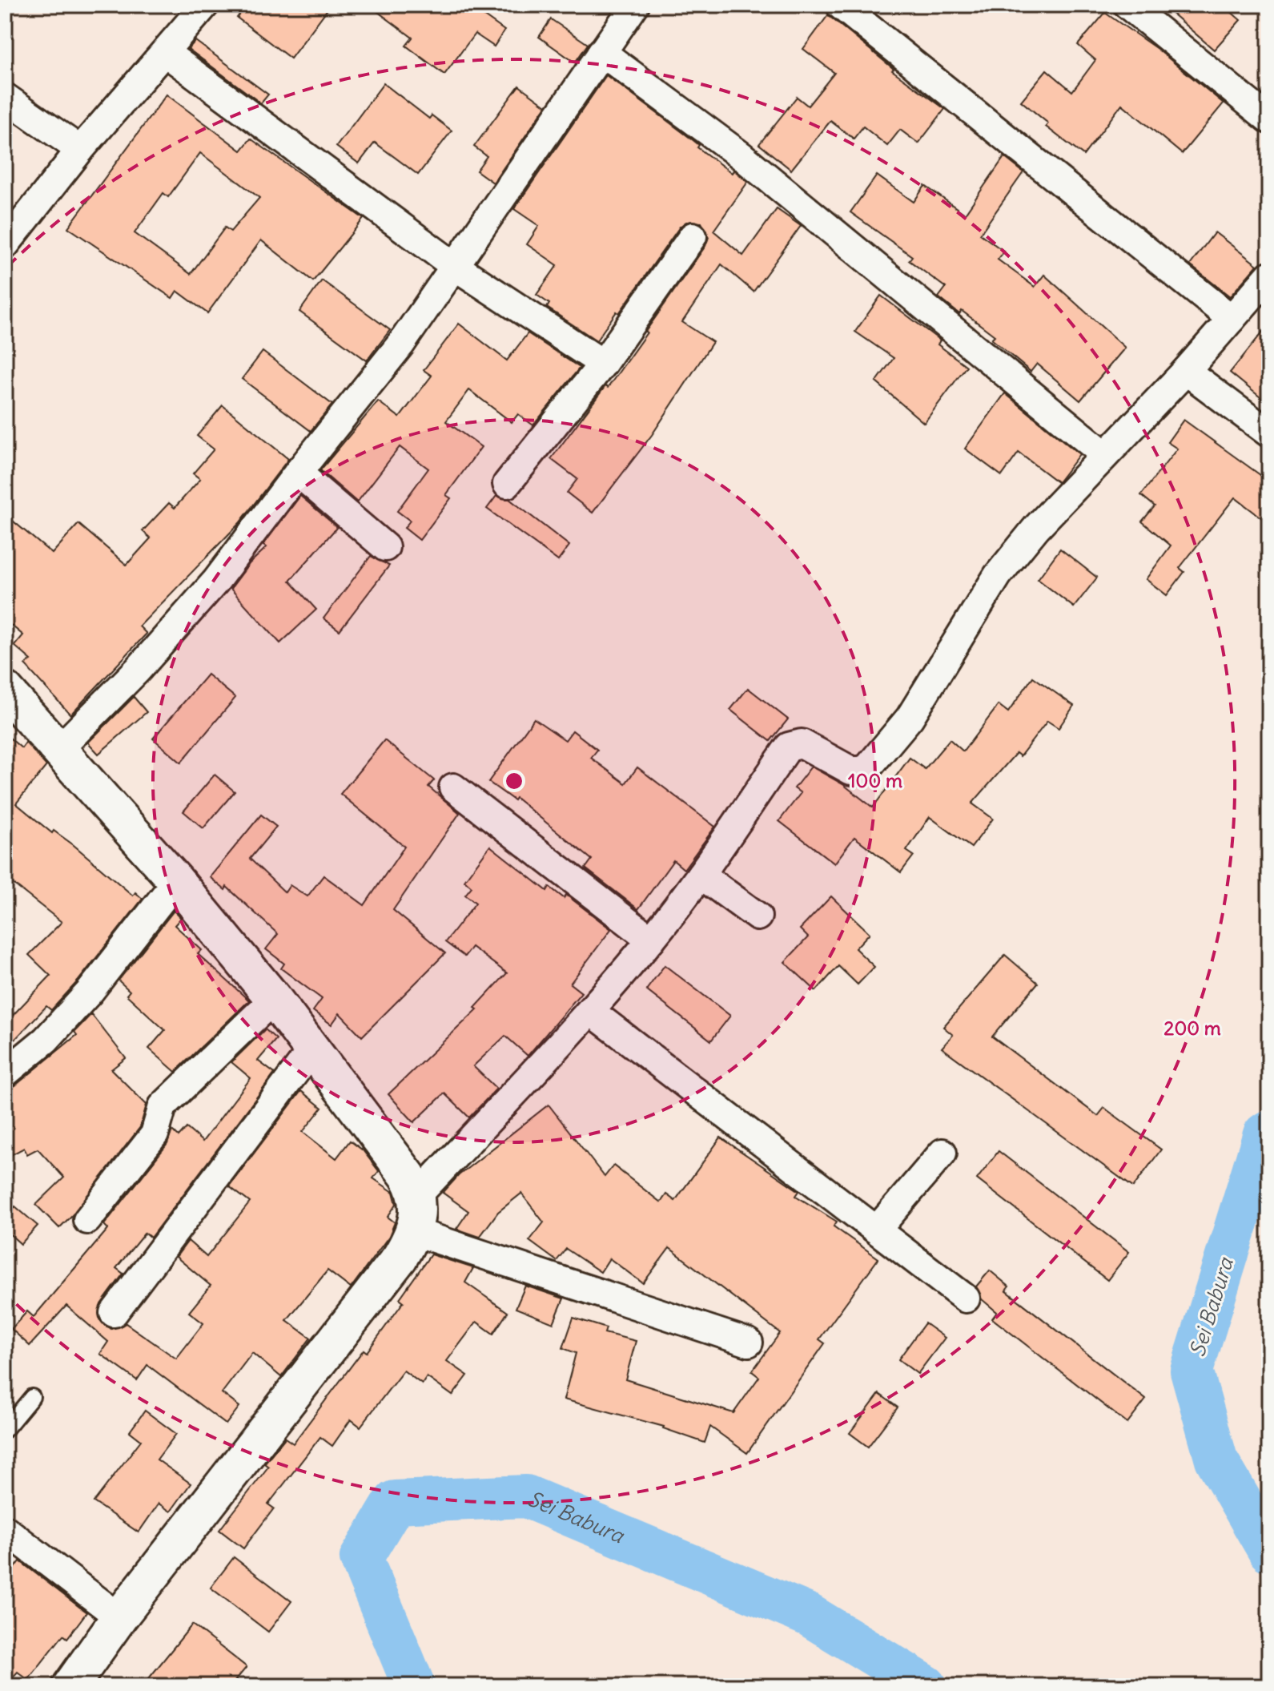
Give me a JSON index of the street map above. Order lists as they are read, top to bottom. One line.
{"water":["Sei Babura"],"rings":["100 m","200 m"]}
